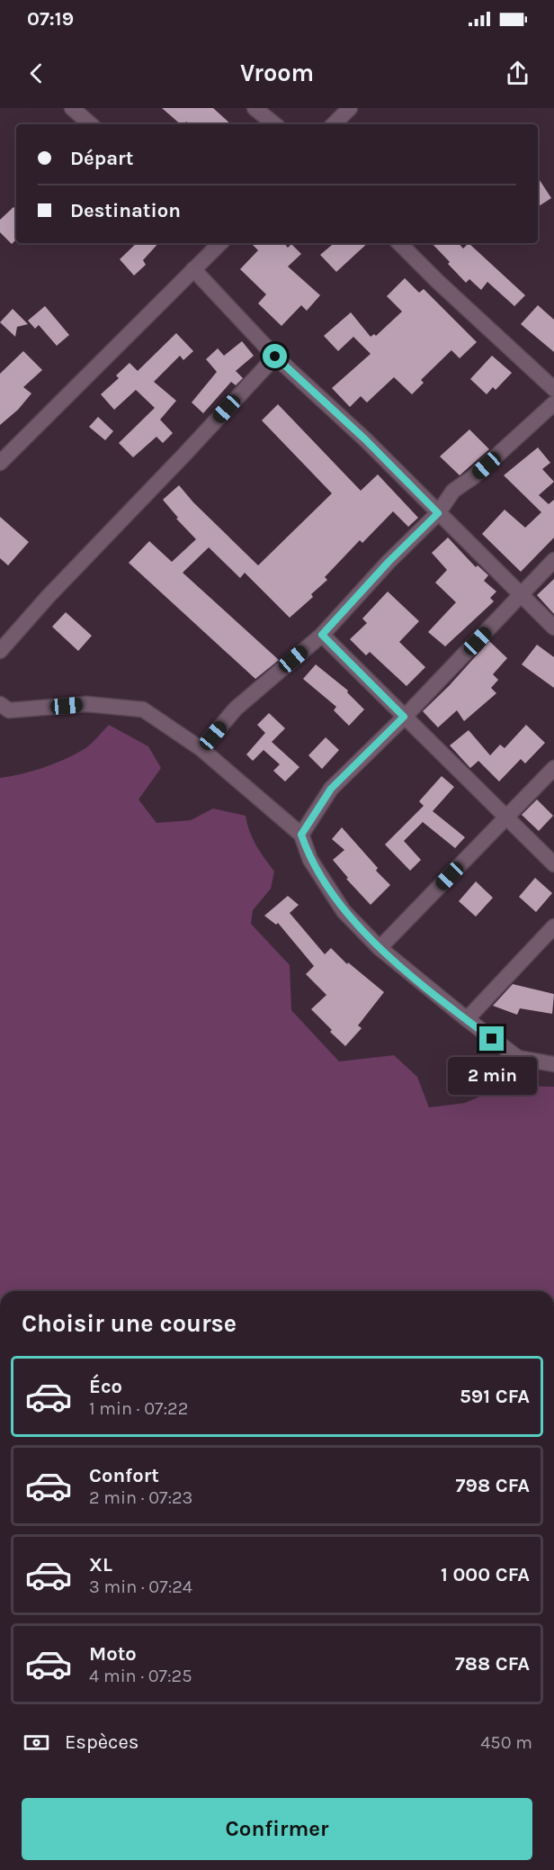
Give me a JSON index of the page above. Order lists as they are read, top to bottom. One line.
{"page":{"status":"07:19","header":"Vroom","banner":["Départ","Destination"],"bubble":"2 min","heading":"Choisir une course","list":[{"name":"Éco","note":"1 min · 07:22","value":"591 CFA"},{"name":"Confort","note":"2 min · 07:23","value":"798 CFA"},{"name":"XL","note":"3 min · 07:24","value":"1 000 CFA"},{"name":"Moto","note":"4 min · 07:25","value":"788 CFA"}],"pay":["Espèces","450 m"],"buttons":"Confirmer"}}
